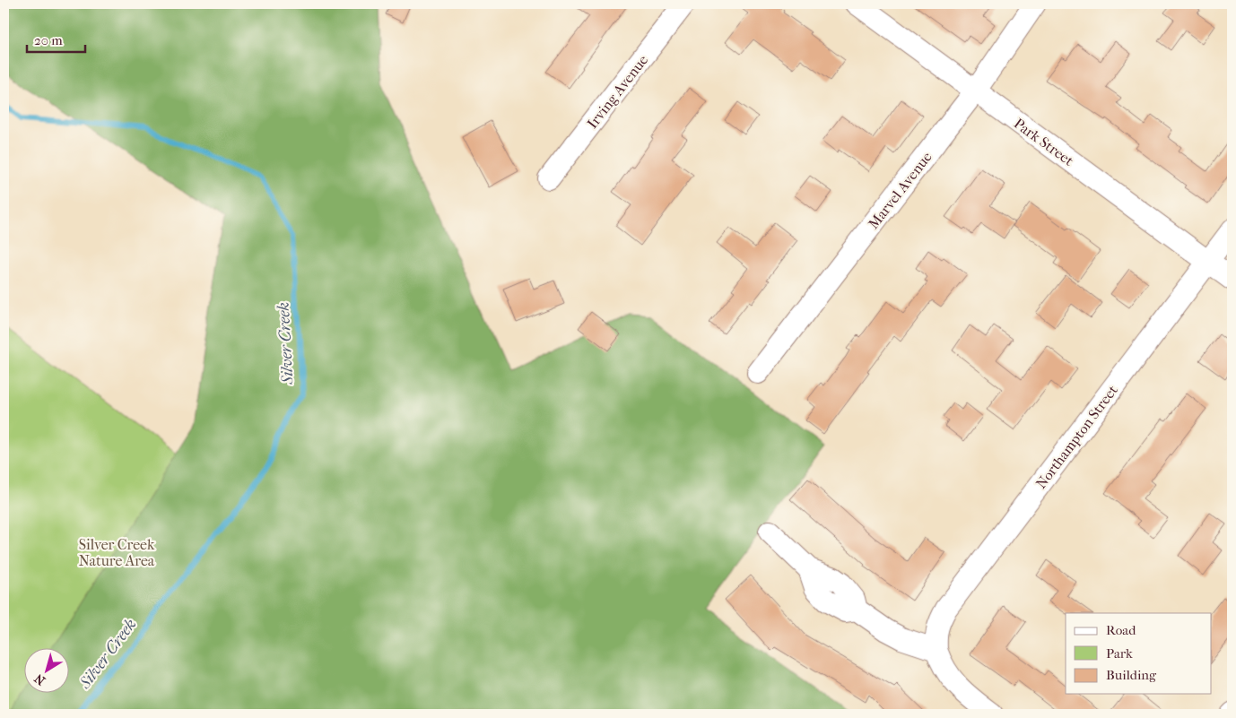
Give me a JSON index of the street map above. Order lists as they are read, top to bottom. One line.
{"streets":{"street":["Irving Avenue","Park Street","Marvel Avenue","Northampton Street"]},"crossings":[["Park Street","Marvel Avenue"],["Park Street","Northampton Street"]],"water":["Silver Creek"],"parks":["Silver Creek Nature Area"],"legend":["Road","Park","Building"],"scale_bar":"20 m","north":"bottom left"}
